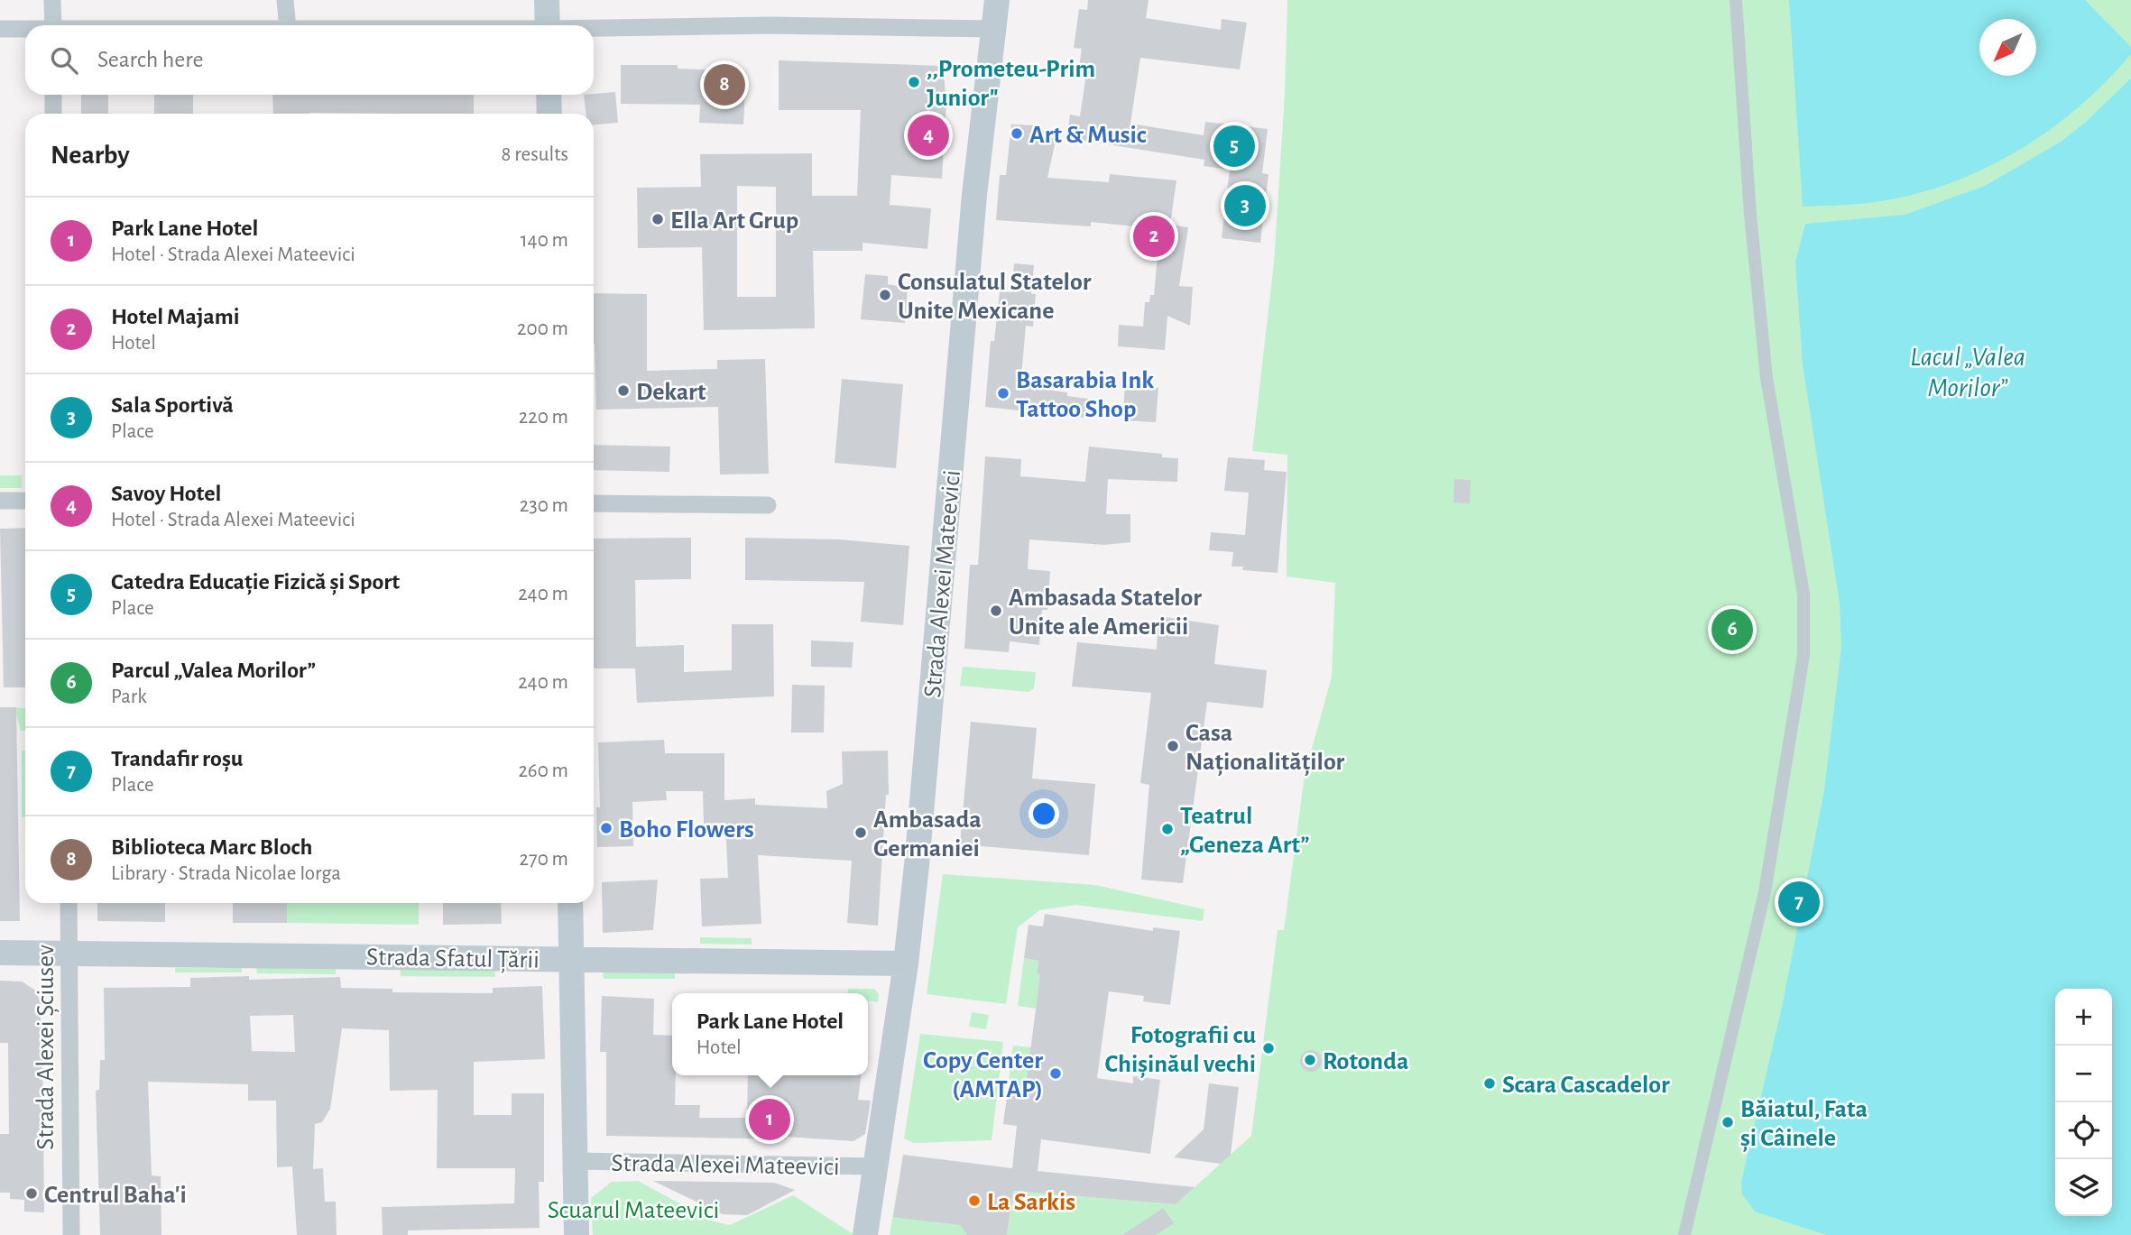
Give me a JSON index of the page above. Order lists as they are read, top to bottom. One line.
{"streets":{"main road":["Strada Alexei Mateevici","Strada Sfatul Țării"],"street":["Strada Alexei Șciusev"]},"crossings":[["Strada Alexei Mateevici","Strada Sfatul Țării"],["Strada Sfatul Țării","Strada Alexei Șciusev"]],"water":["Lacul „Valea Morilor”"],"parks":["Scuarul Mateevici"],"places":[",,Prometeu-Prim Junior\"","Art & Music","Ella Art Grup","Consulatul Statelor Unite Mexicane","Dekart","Basarabia Ink Tattoo Shop","Ambasada Statelor Unite ale Americii","Casa Naționalităților","Boho Flowers","Teatrul „Geneza Art”","Ambasada Germaniei","Fotografii cu Chișinăul vechi","Rotonda","Copy Center (AMTAP)","Scara Cascadelor","Băiatul, Fata și Câinele","Centrul Baha'i","La Sarkis"],"north":"bottom left","page":{"search":"Search here","pins":["8","4","5","3","2","6","7","1"],"heading":["Nearby","8 results"],"list":[{"mark":"1","name":"Park Lane Hotel","note":"Hotel · Strada Alexei Mateevici","value":"140 m"},{"mark":"2","name":"Hotel Majami","note":"Hotel","value":"200 m"},{"mark":"3","name":"Sala Sportivă","note":"Place","value":"220 m"},{"mark":"4","name":"Savoy Hotel","note":"Hotel · Strada Alexei Mateevici","value":"230 m"},{"mark":"5","name":"Catedra Educație Fizică și Sport","note":"Place","value":"240 m"},{"mark":"6","name":"Parcul „Valea Morilor”","note":"Park","value":"240 m"},{"mark":"7","name":"Trandafir roșu","note":"Place","value":"260 m"},{"mark":"8","name":"Biblioteca Marc Bloch","note":"Library · Strada Nicolae Iorga","value":"270 m"}],"map_buttons":["+","−"],"popup":["Park Lane Hotel","Hotel"]}}
